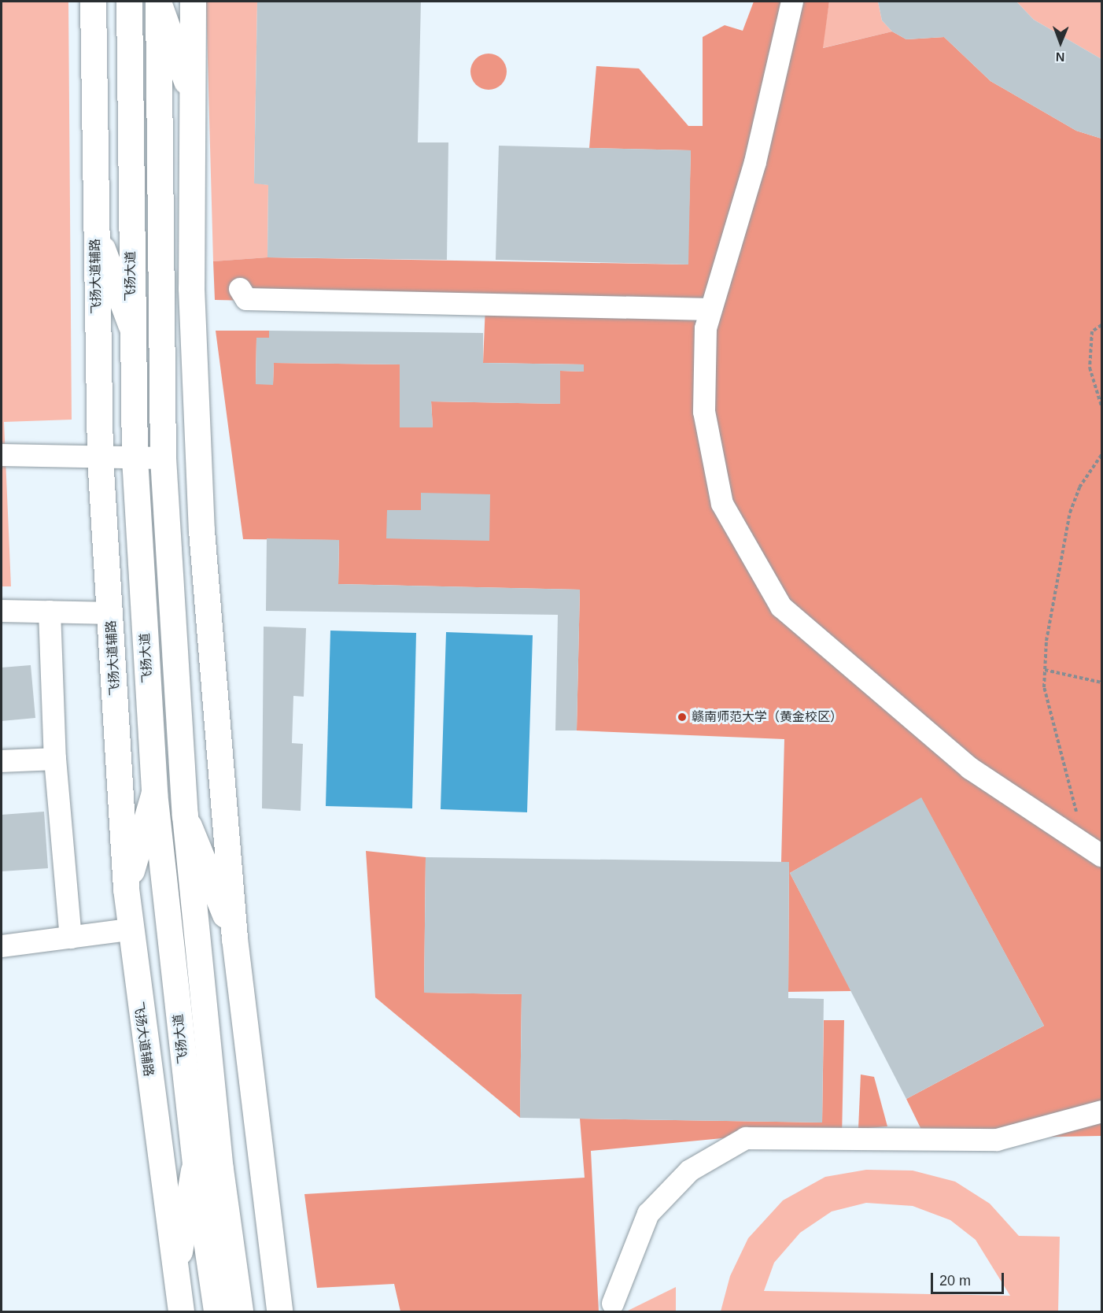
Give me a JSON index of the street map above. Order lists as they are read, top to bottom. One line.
{"streets":{"street":["飞扬大道辅路","飞扬大道"]},"places":["赣南师范大学（黄金校区）"],"scale_bar":"20 m","north":"bottom"}
